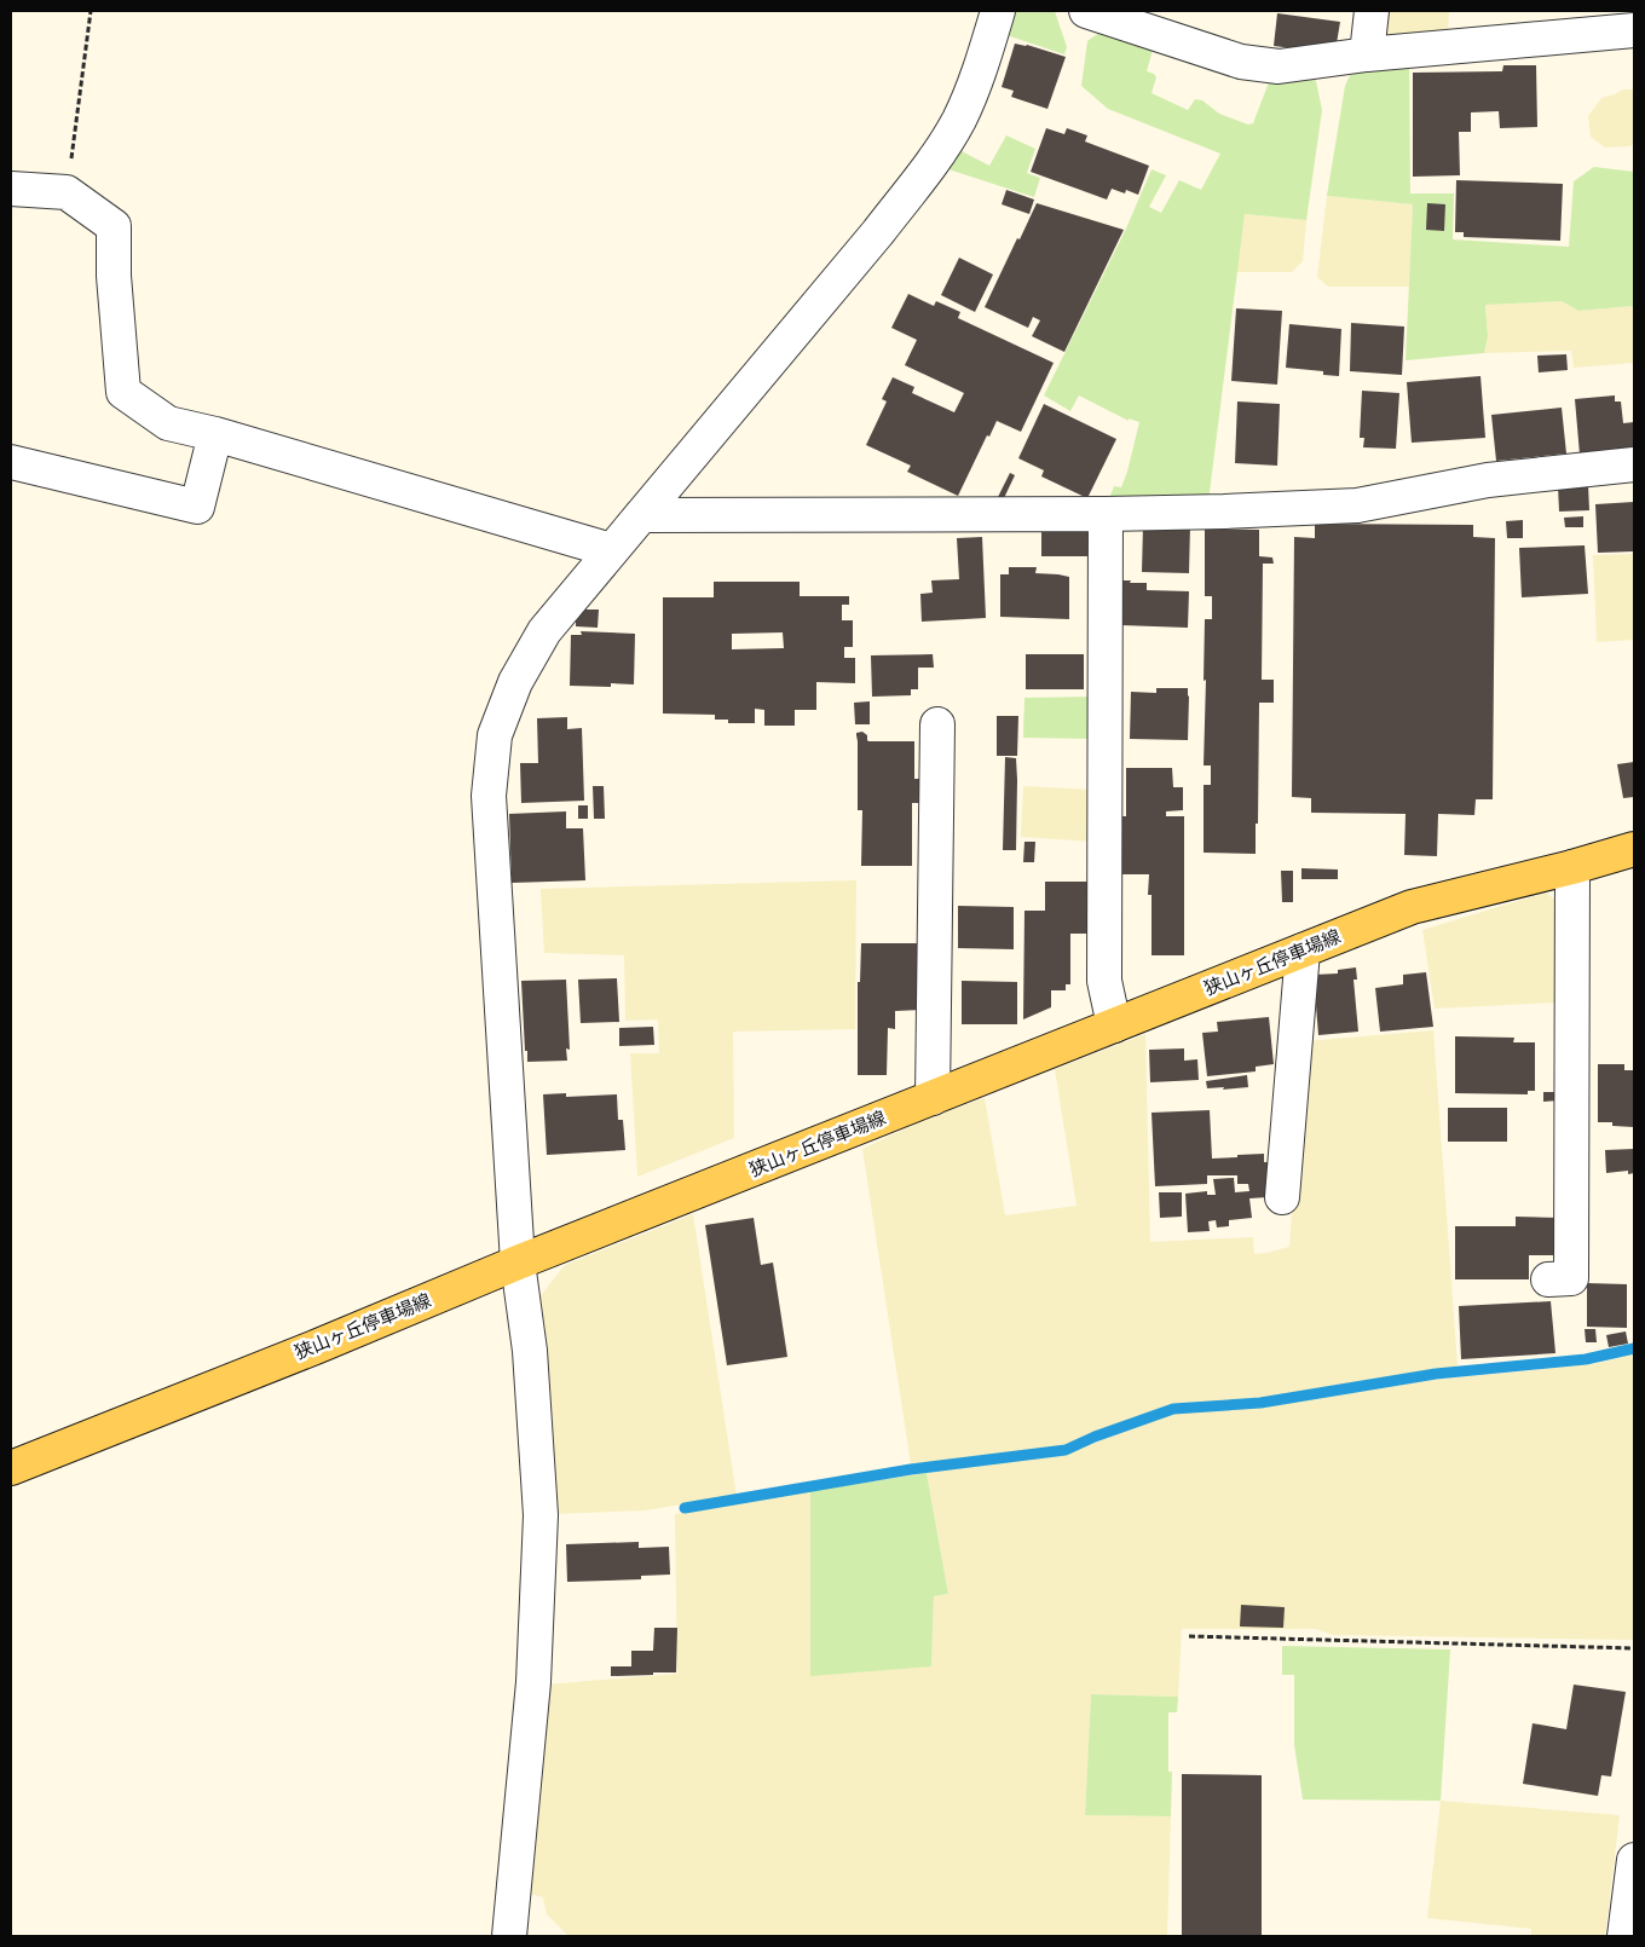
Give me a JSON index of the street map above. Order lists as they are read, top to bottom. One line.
{"streets":{"main road":["狭山ヶ丘停車場線"]}}
